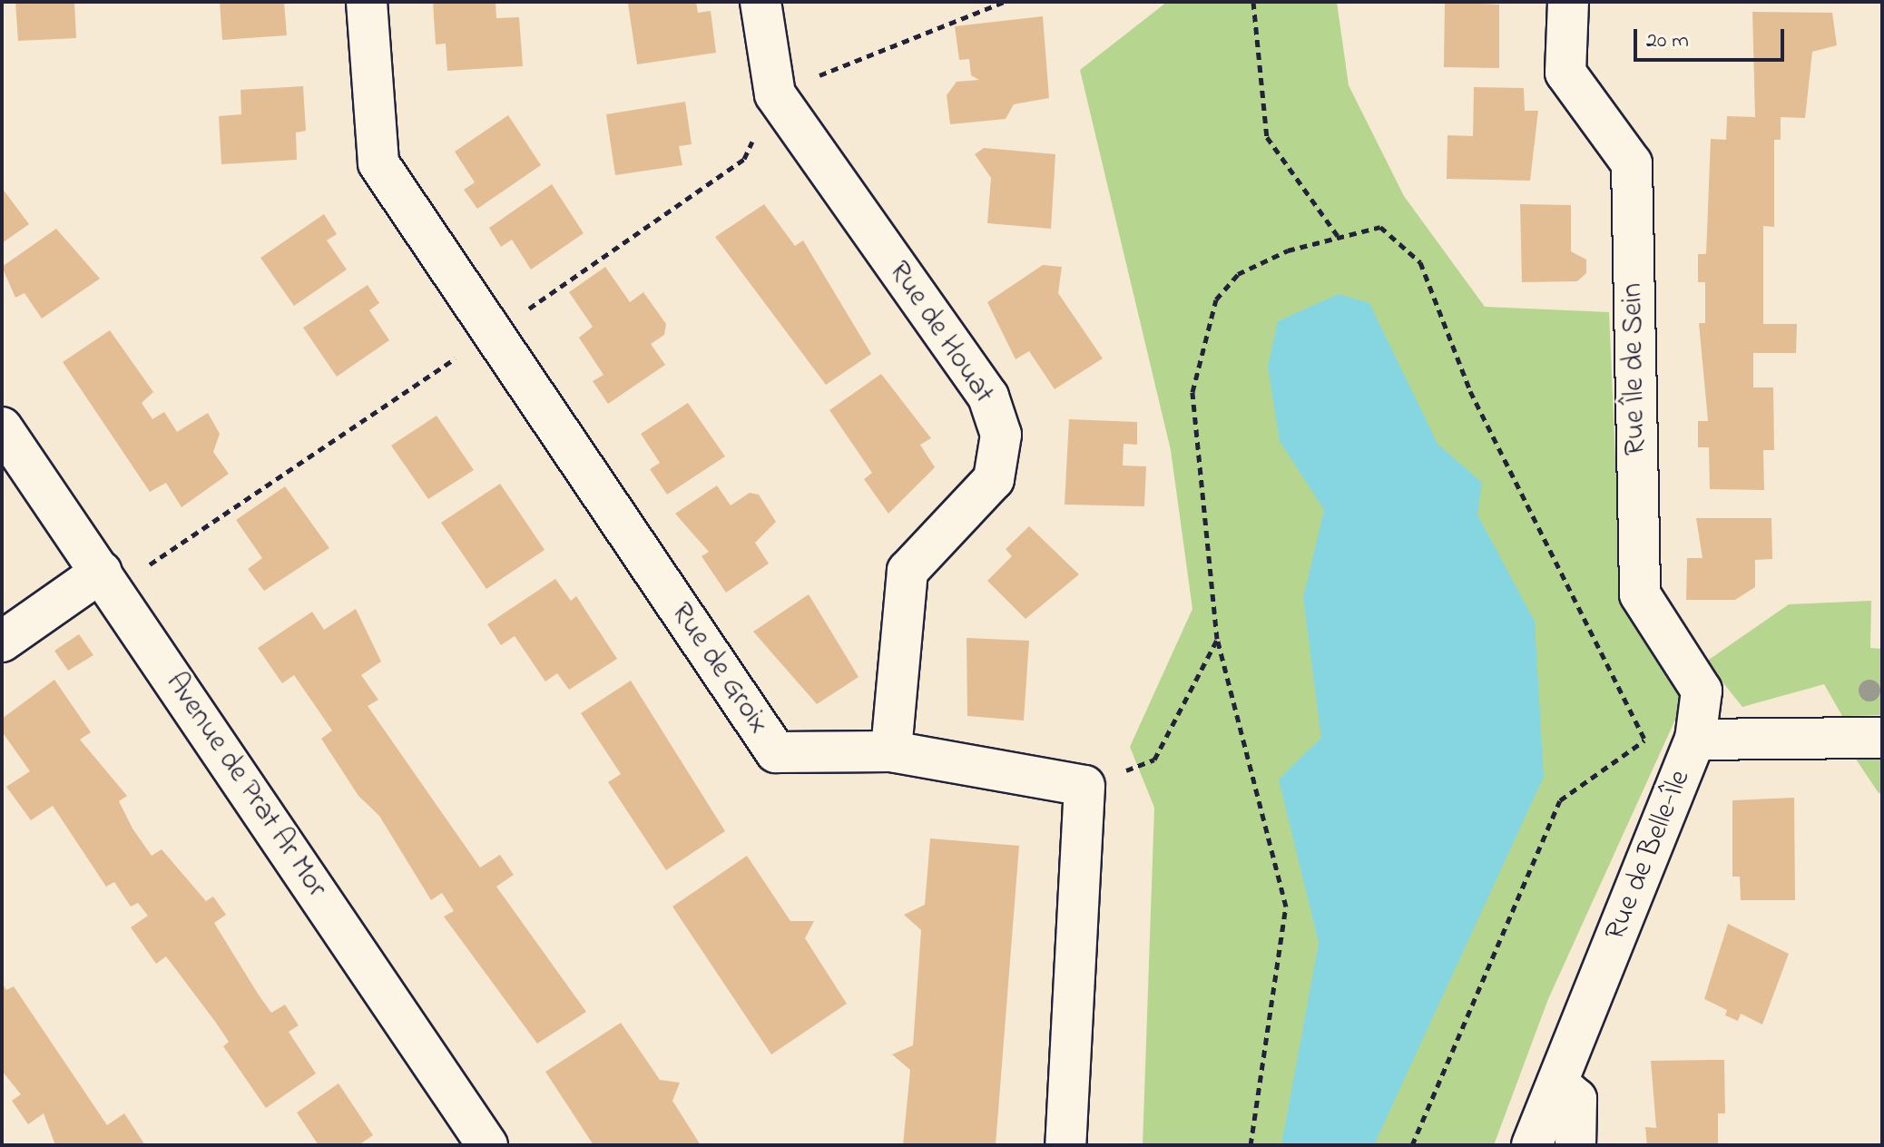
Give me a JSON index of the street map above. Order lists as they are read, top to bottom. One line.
{"streets":{"street":["Rue de Houat","Rue Île de Sein","Rue de Groix","Avenue de Prat Ar Mor","Rue de Belle-Île"]},"crossings":[["Rue de Houat","Rue de Groix"],["Rue Île de Sein","Rue de Belle-Île"]],"scale_bar":"20 m"}
